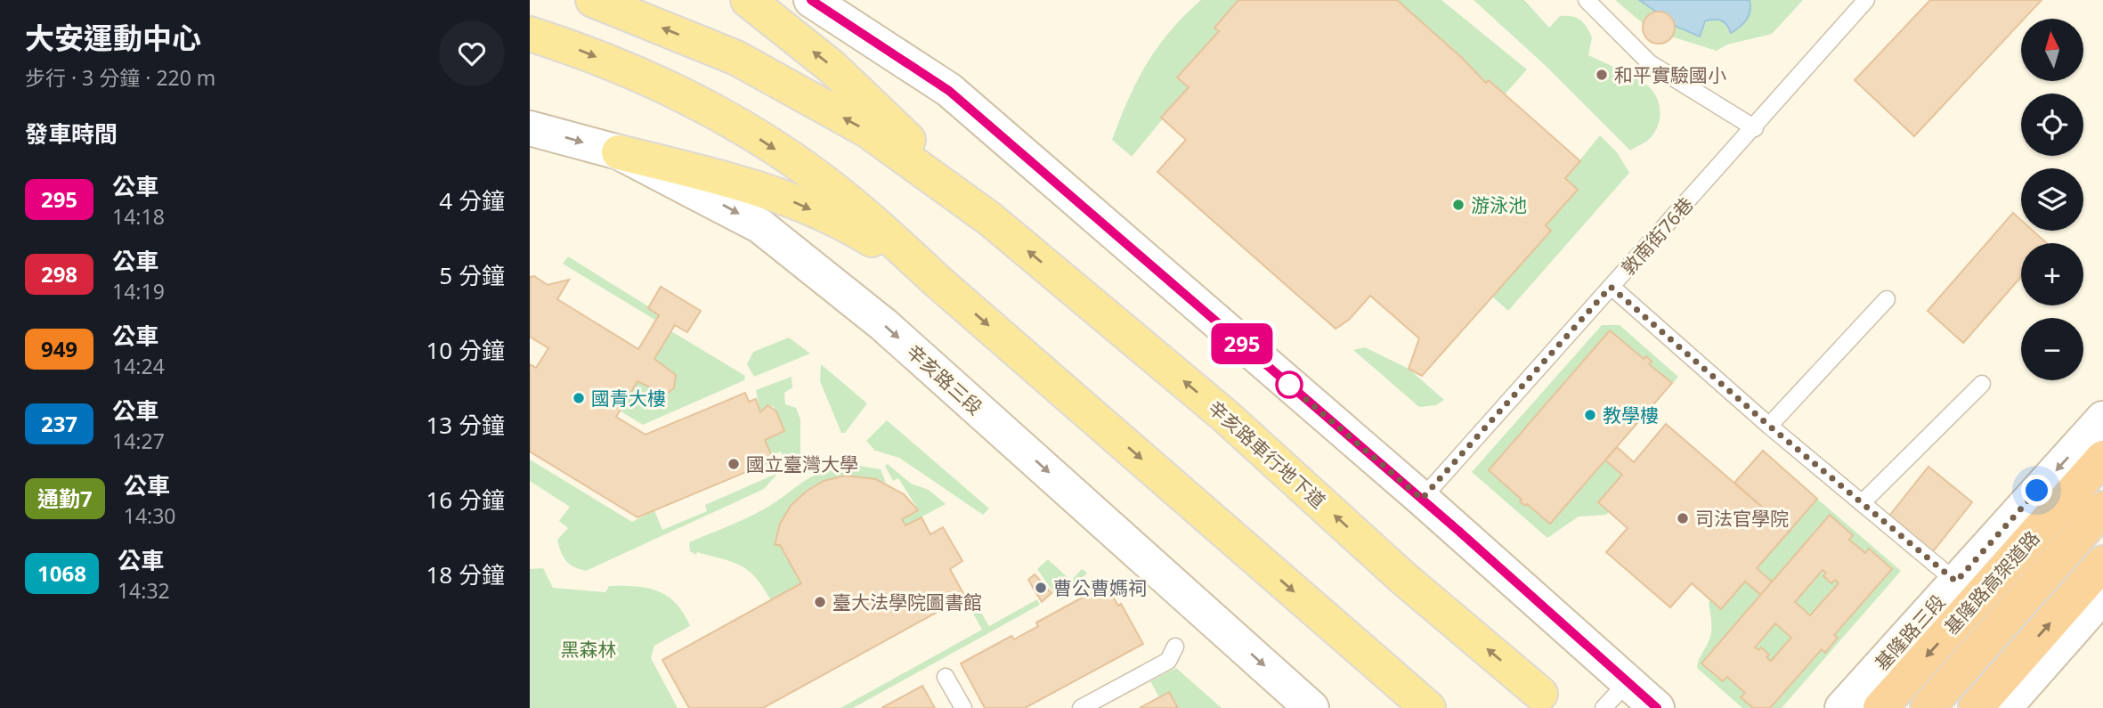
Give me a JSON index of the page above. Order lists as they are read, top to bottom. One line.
{"streets":{"highway":["基隆路高架道路"],"main road":["辛亥路三段","辛亥路車行地下道","基隆路三段"],"lane":["敦南街76巷"]},"parks":["黑森林"],"places":["和平實驗國小","游泳池","國青大樓","教學樓","國立臺灣大學","司法官學院","曹公曹媽祠","臺大法學院圖書館"],"lines":["bus line 295"],"north":"top","page":{"heading":[["大安運動中心","步行 · 3 分鐘 · 220 m"],"發車時間"],"on_map":"295","map_buttons":["+","−"],"list":[{"mark":"295","name":"公車","note":"14:18","value":"4 分鐘"},{"mark":"298","name":"公車","note":"14:19","value":"5 分鐘"},{"mark":"949","name":"公車","note":"14:24","value":"10 分鐘"},{"mark":"237","name":"公車","note":"14:27","value":"13 分鐘"},{"mark":"通勤7","name":"公車","note":"14:30","value":"16 分鐘"},{"mark":"1068","name":"公車","note":"14:32","value":"18 分鐘"}]}}
